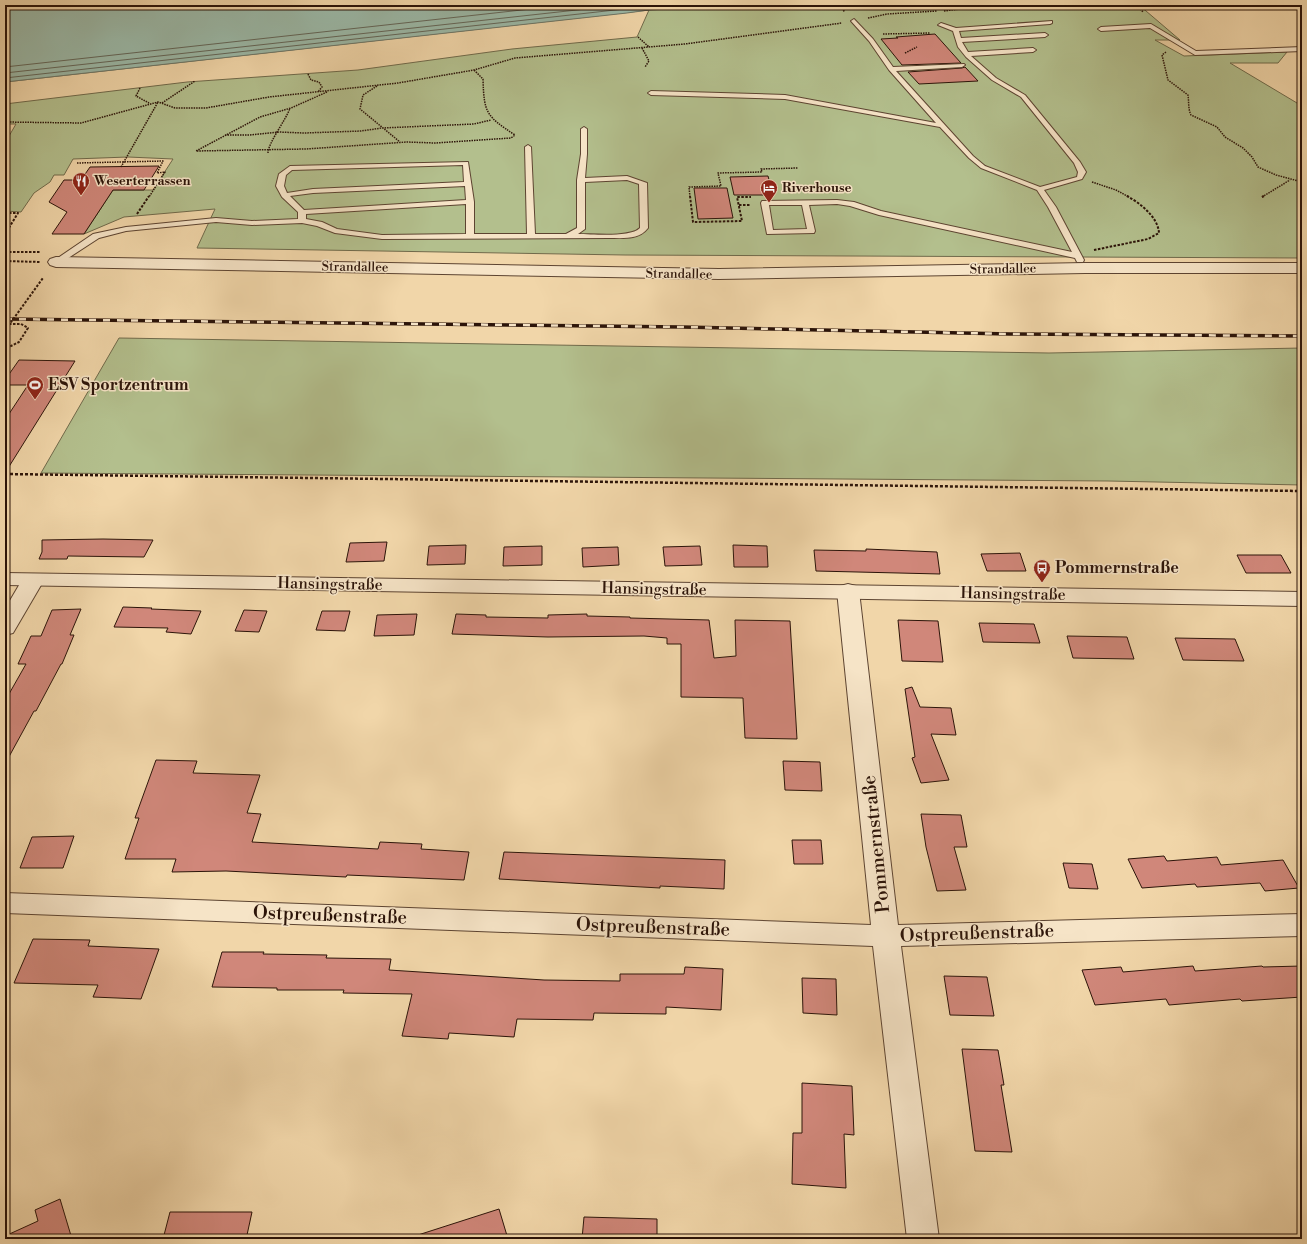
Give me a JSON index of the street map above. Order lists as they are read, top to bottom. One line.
{"streets":{"street":["Strandallee","Hansingstraße","Pommernstraße","Ostpreußenstraße"]},"crossings":[["Hansingstraße","Pommernstraße"],["Pommernstraße","Ostpreußenstraße"]],"places":{"restaurant":["Weserterrassen"],"hotel":["Riverhouse"],"sports":["ESV Sportzentrum"],"bus stop":["Pommernstraße"]}}
